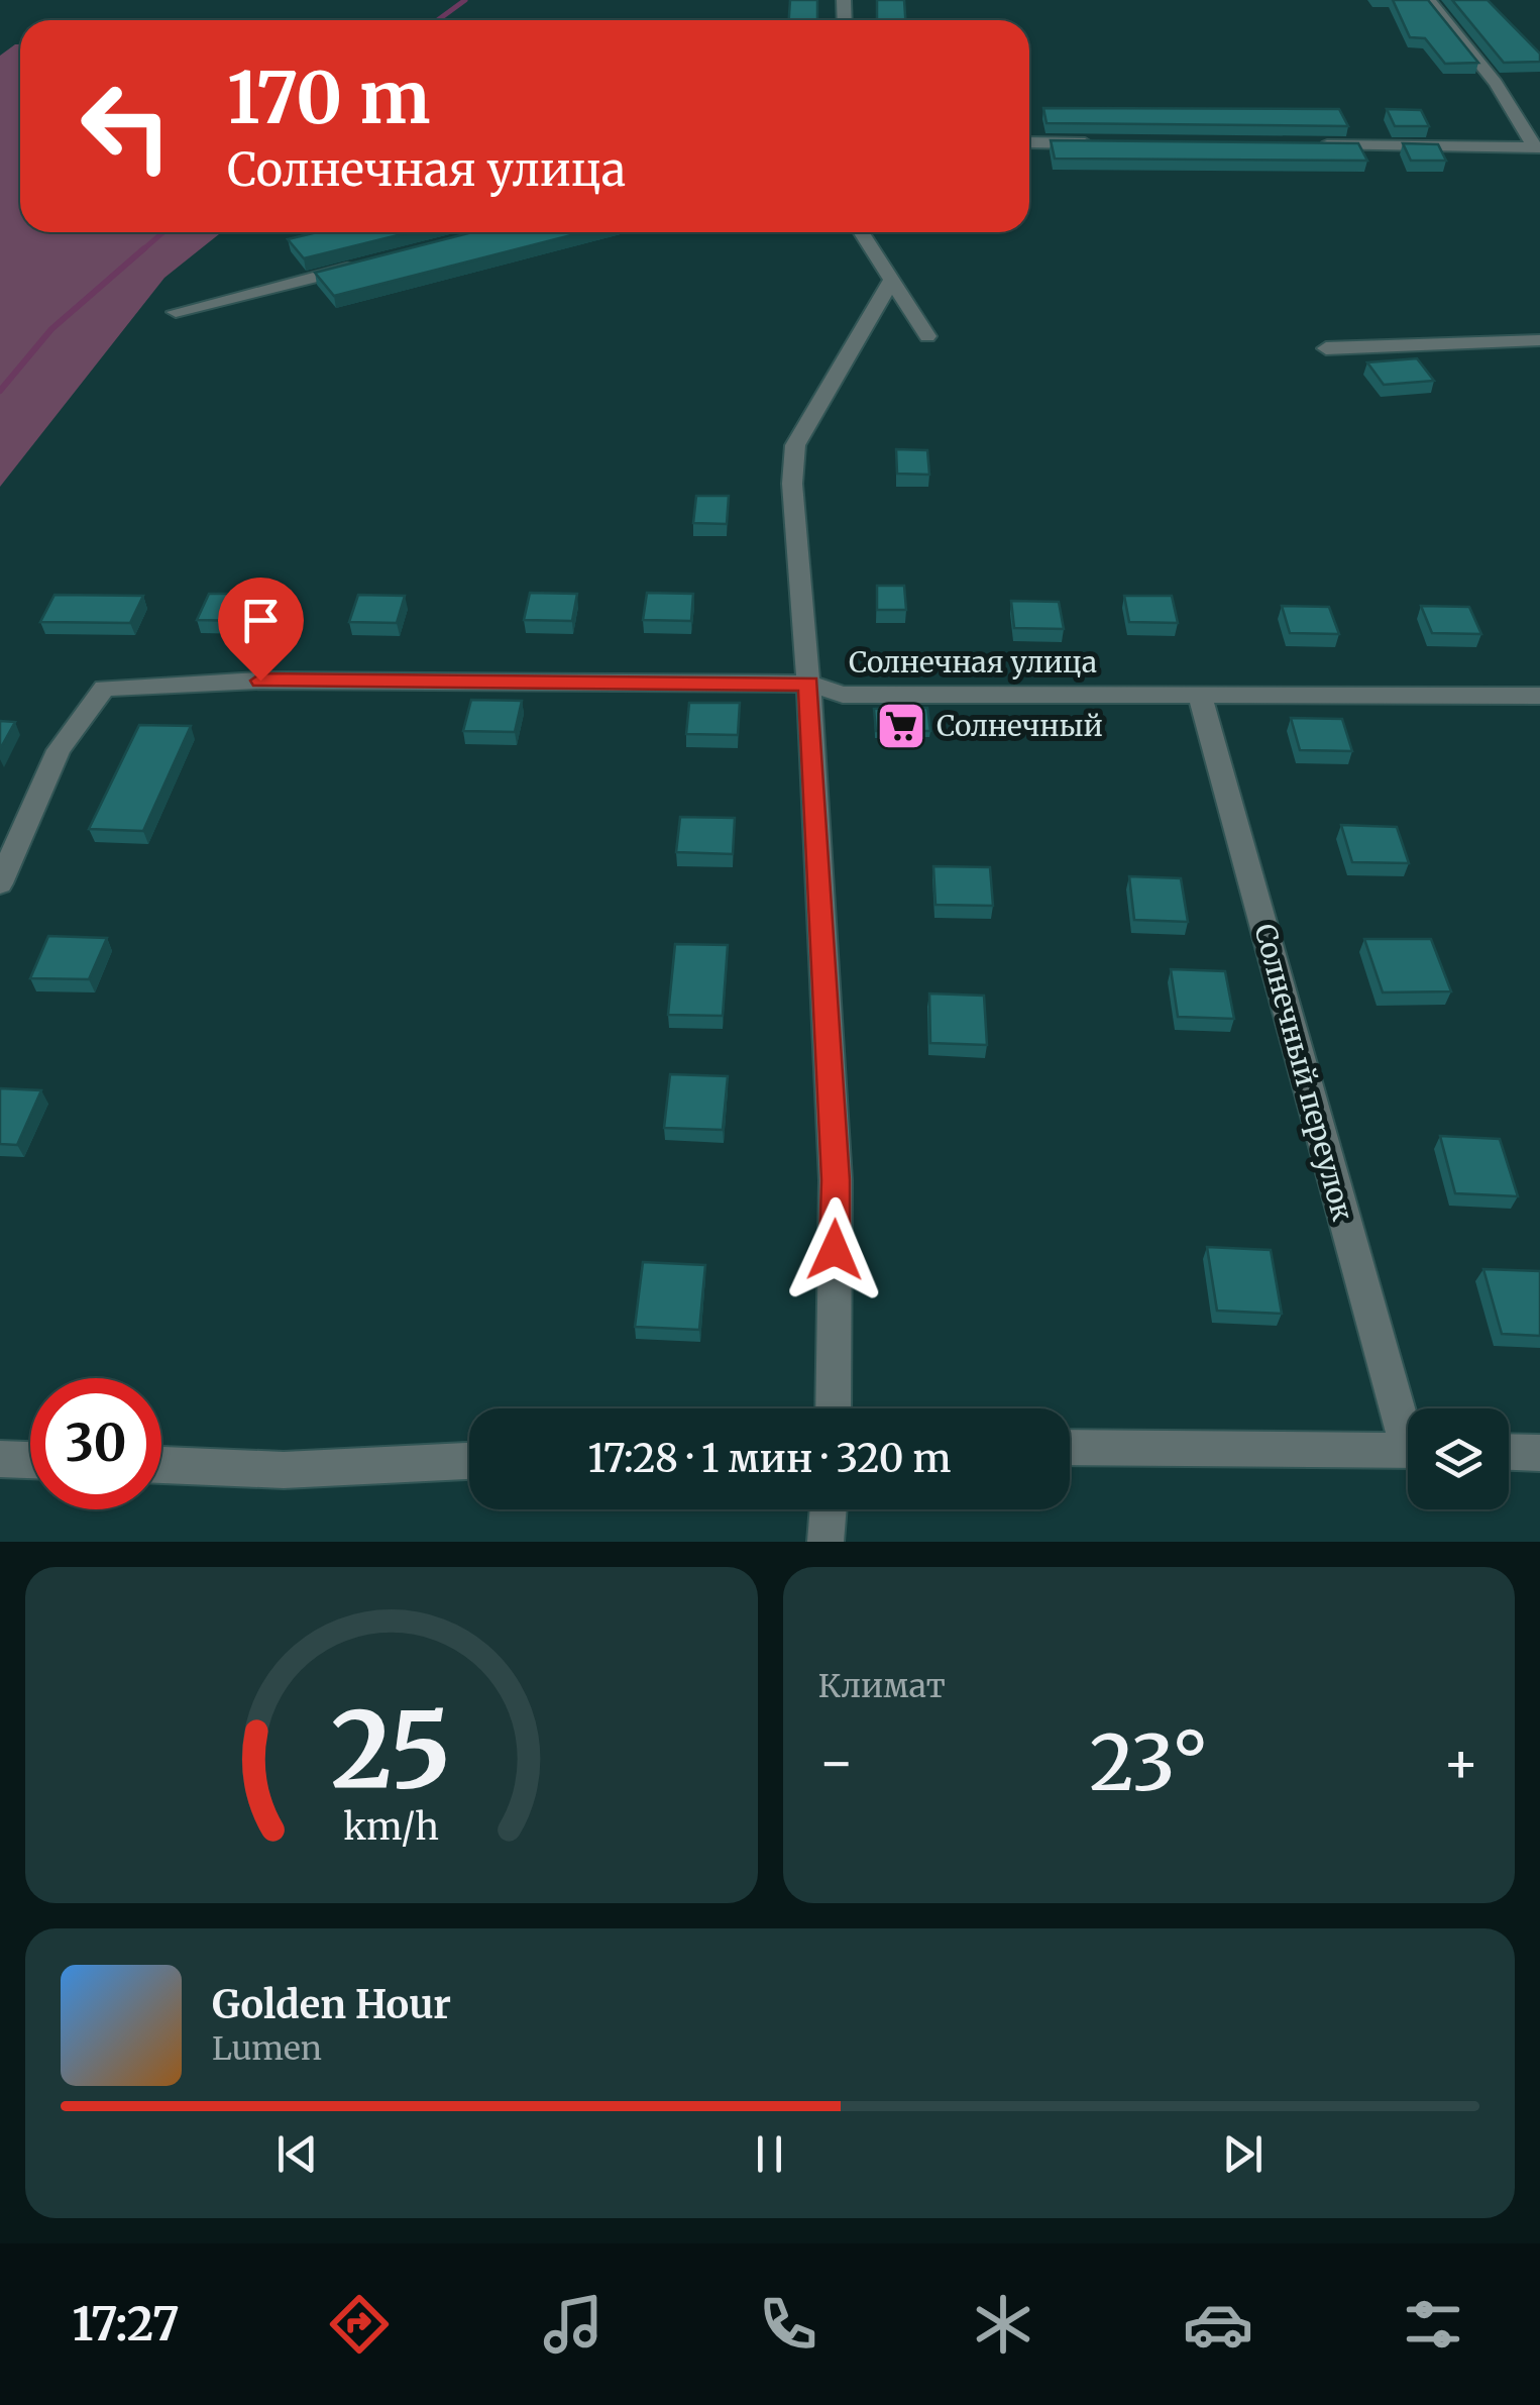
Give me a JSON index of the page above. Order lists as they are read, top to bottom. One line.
{"streets":{"street":["Солнечная улица","Солнечный переулок"]},"crossings":[["Солнечная улица","Солнечный переулок"]],"places":{"supermarket":["Солнечный"]},"page":{"turn":["170 m","Солнечная улица"],"limit":"30","trip":"17:28 · 1 мин · 320 m","tile":"Климат","heat":["−","23°","+"],"song":["Golden Hour","Lumen"],"tabs":"17:27","gauge":["25","km/h"]}}
